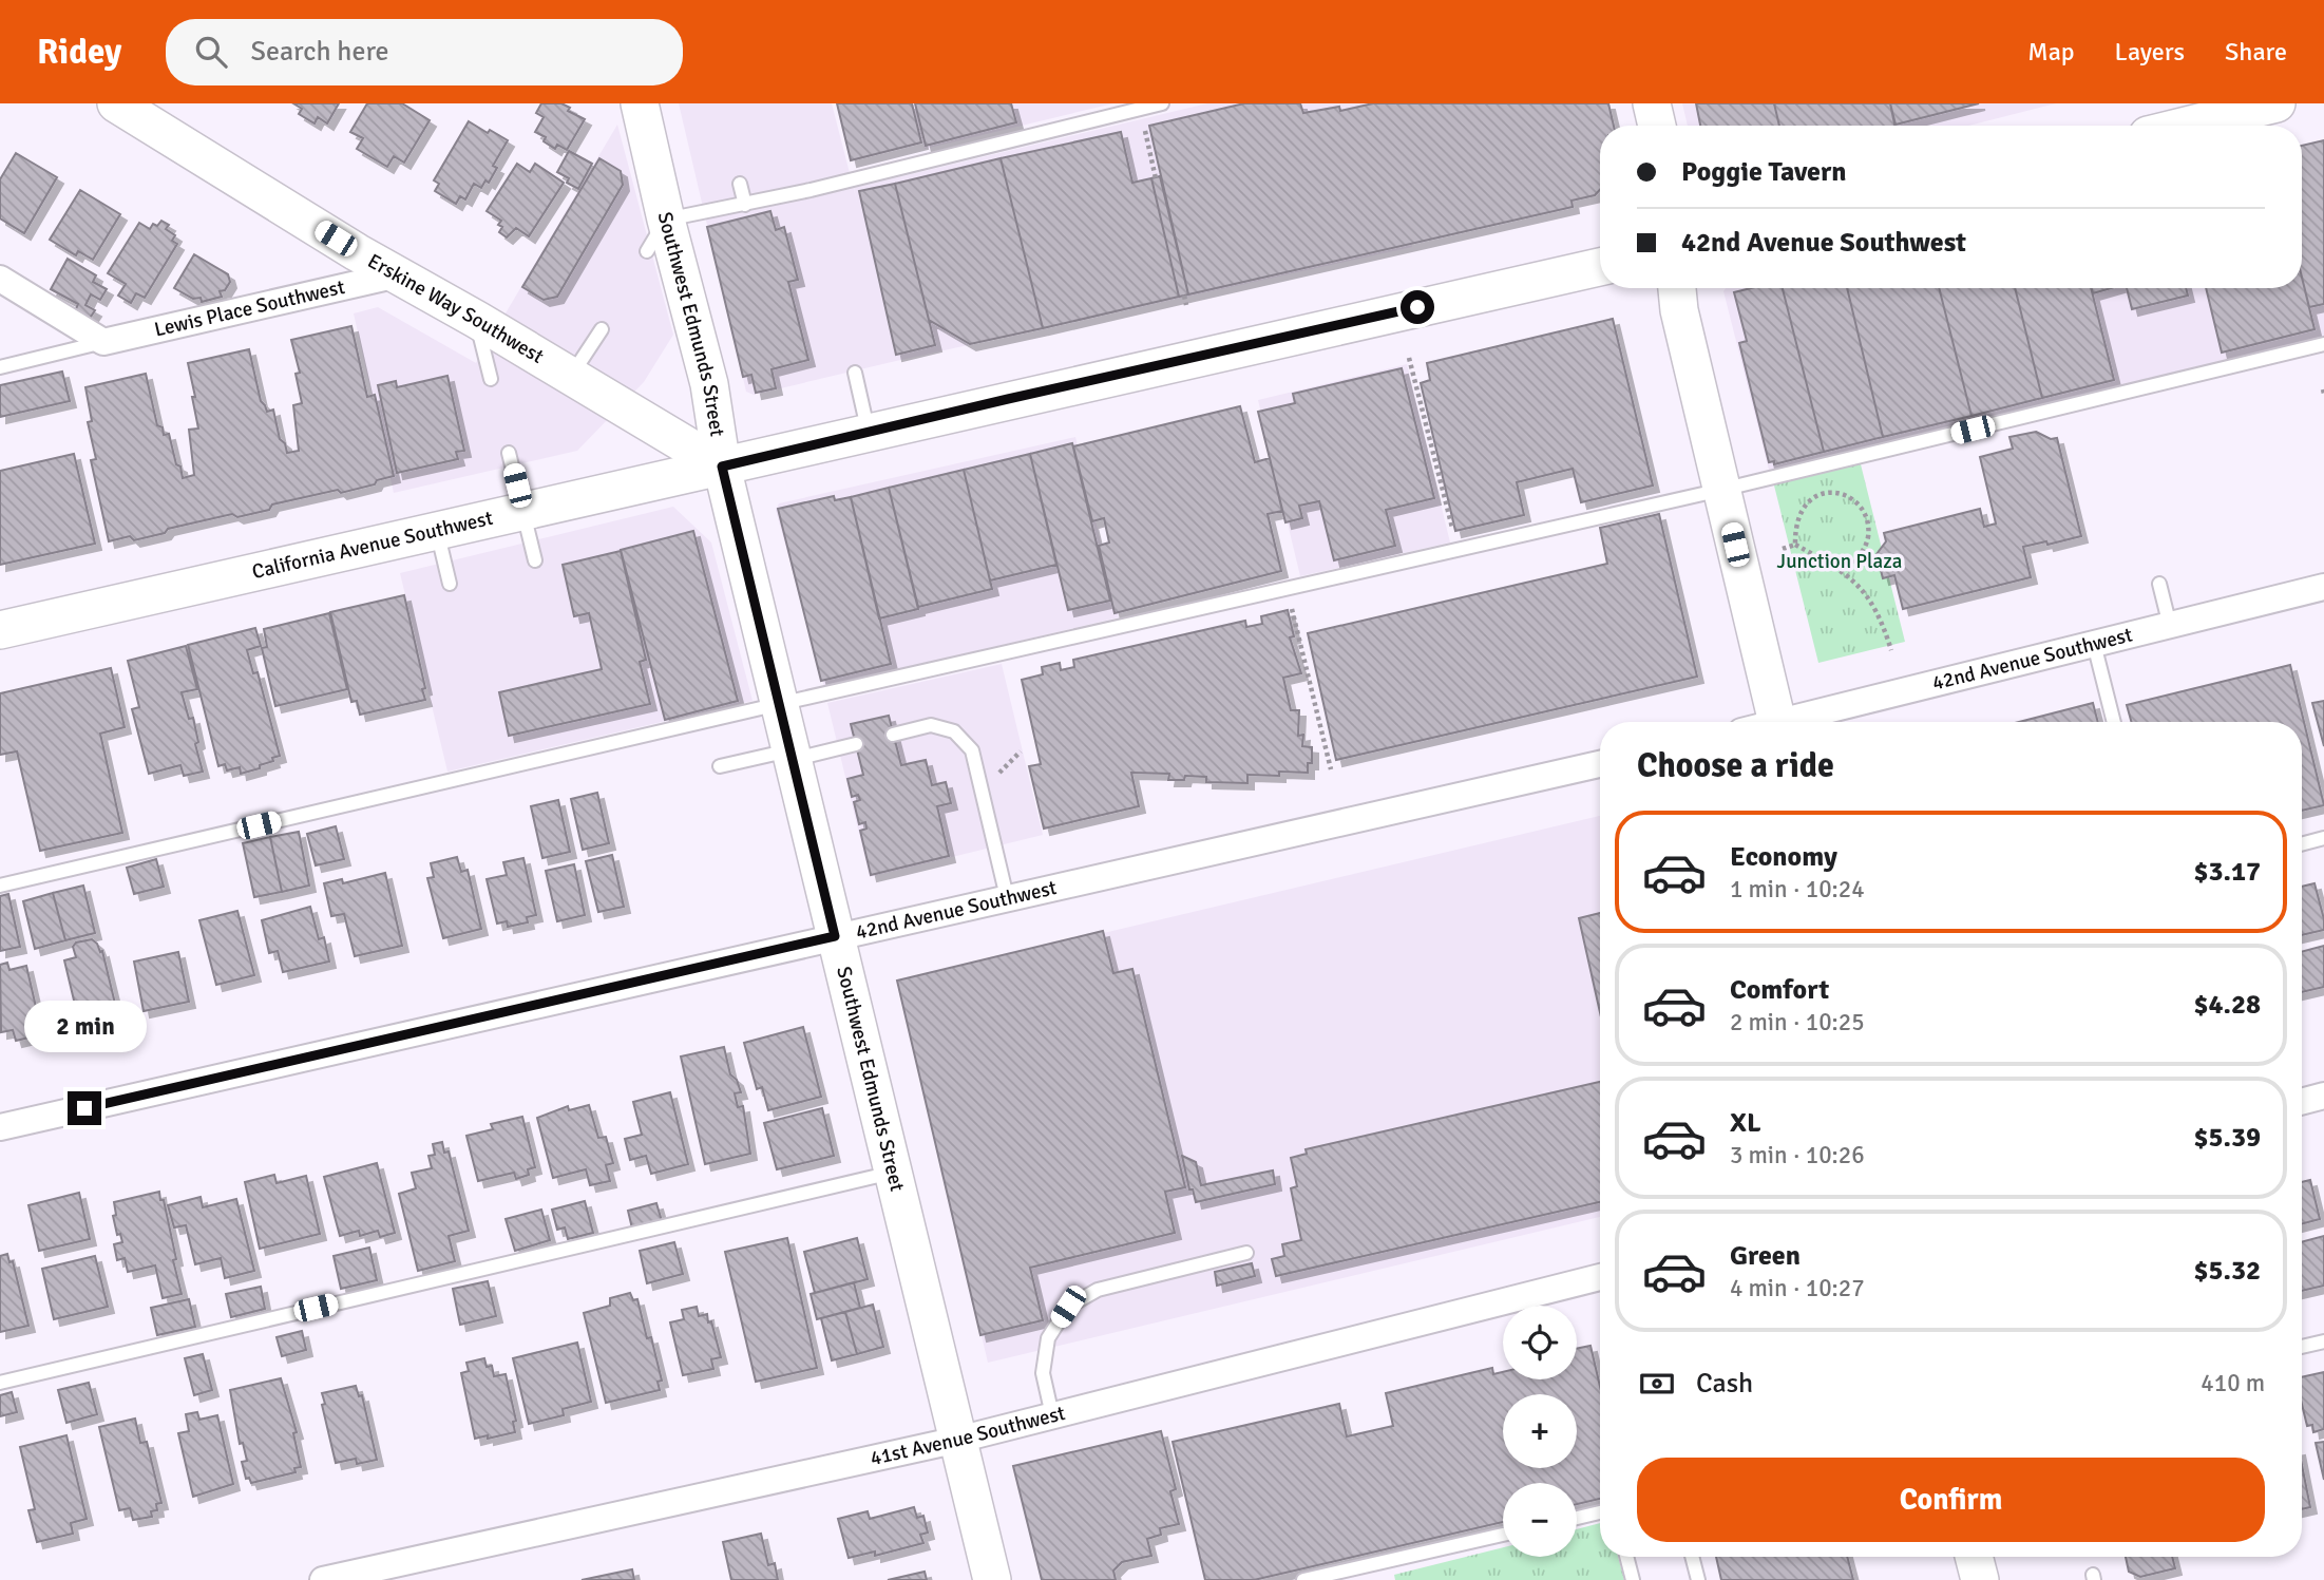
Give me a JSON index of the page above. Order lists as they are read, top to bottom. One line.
{"streets":{"main road":["Erskine Way Southwest","Southwest Edmunds Street","California Avenue Southwest"],"street":["Lewis Place Southwest","42nd Avenue Southwest","41st Avenue Southwest"]},"crossings":[["Lewis Place Southwest","Erskine Way Southwest"],["Erskine Way Southwest","Southwest Edmunds Street"],["Erskine Way Southwest","California Avenue Southwest"],["Southwest Edmunds Street","California Avenue Southwest"],["Southwest Edmunds Street","42nd Avenue Southwest"],["Southwest Edmunds Street","41st Avenue Southwest"]],"parks":["Junction Plaza"],"page":{"header":"Ridey","search":"Search here","nav":["Map","Layers","Share"],"banner":["Poggie Tavern","42nd Avenue Southwest"],"heading":"Choose a ride","list":[{"name":"Economy","note":"1 min · 10:24","value":"$3.17"},{"name":"Comfort","note":"2 min · 10:25","value":"$4.28"},{"name":"XL","note":"3 min · 10:26","value":"$5.39"},{"name":"Green","note":"4 min · 10:27","value":"$5.32"}],"bubble":"2 min","map_buttons":["+","−"],"pay":["Cash","410 m"],"buttons":"Confirm"}}
